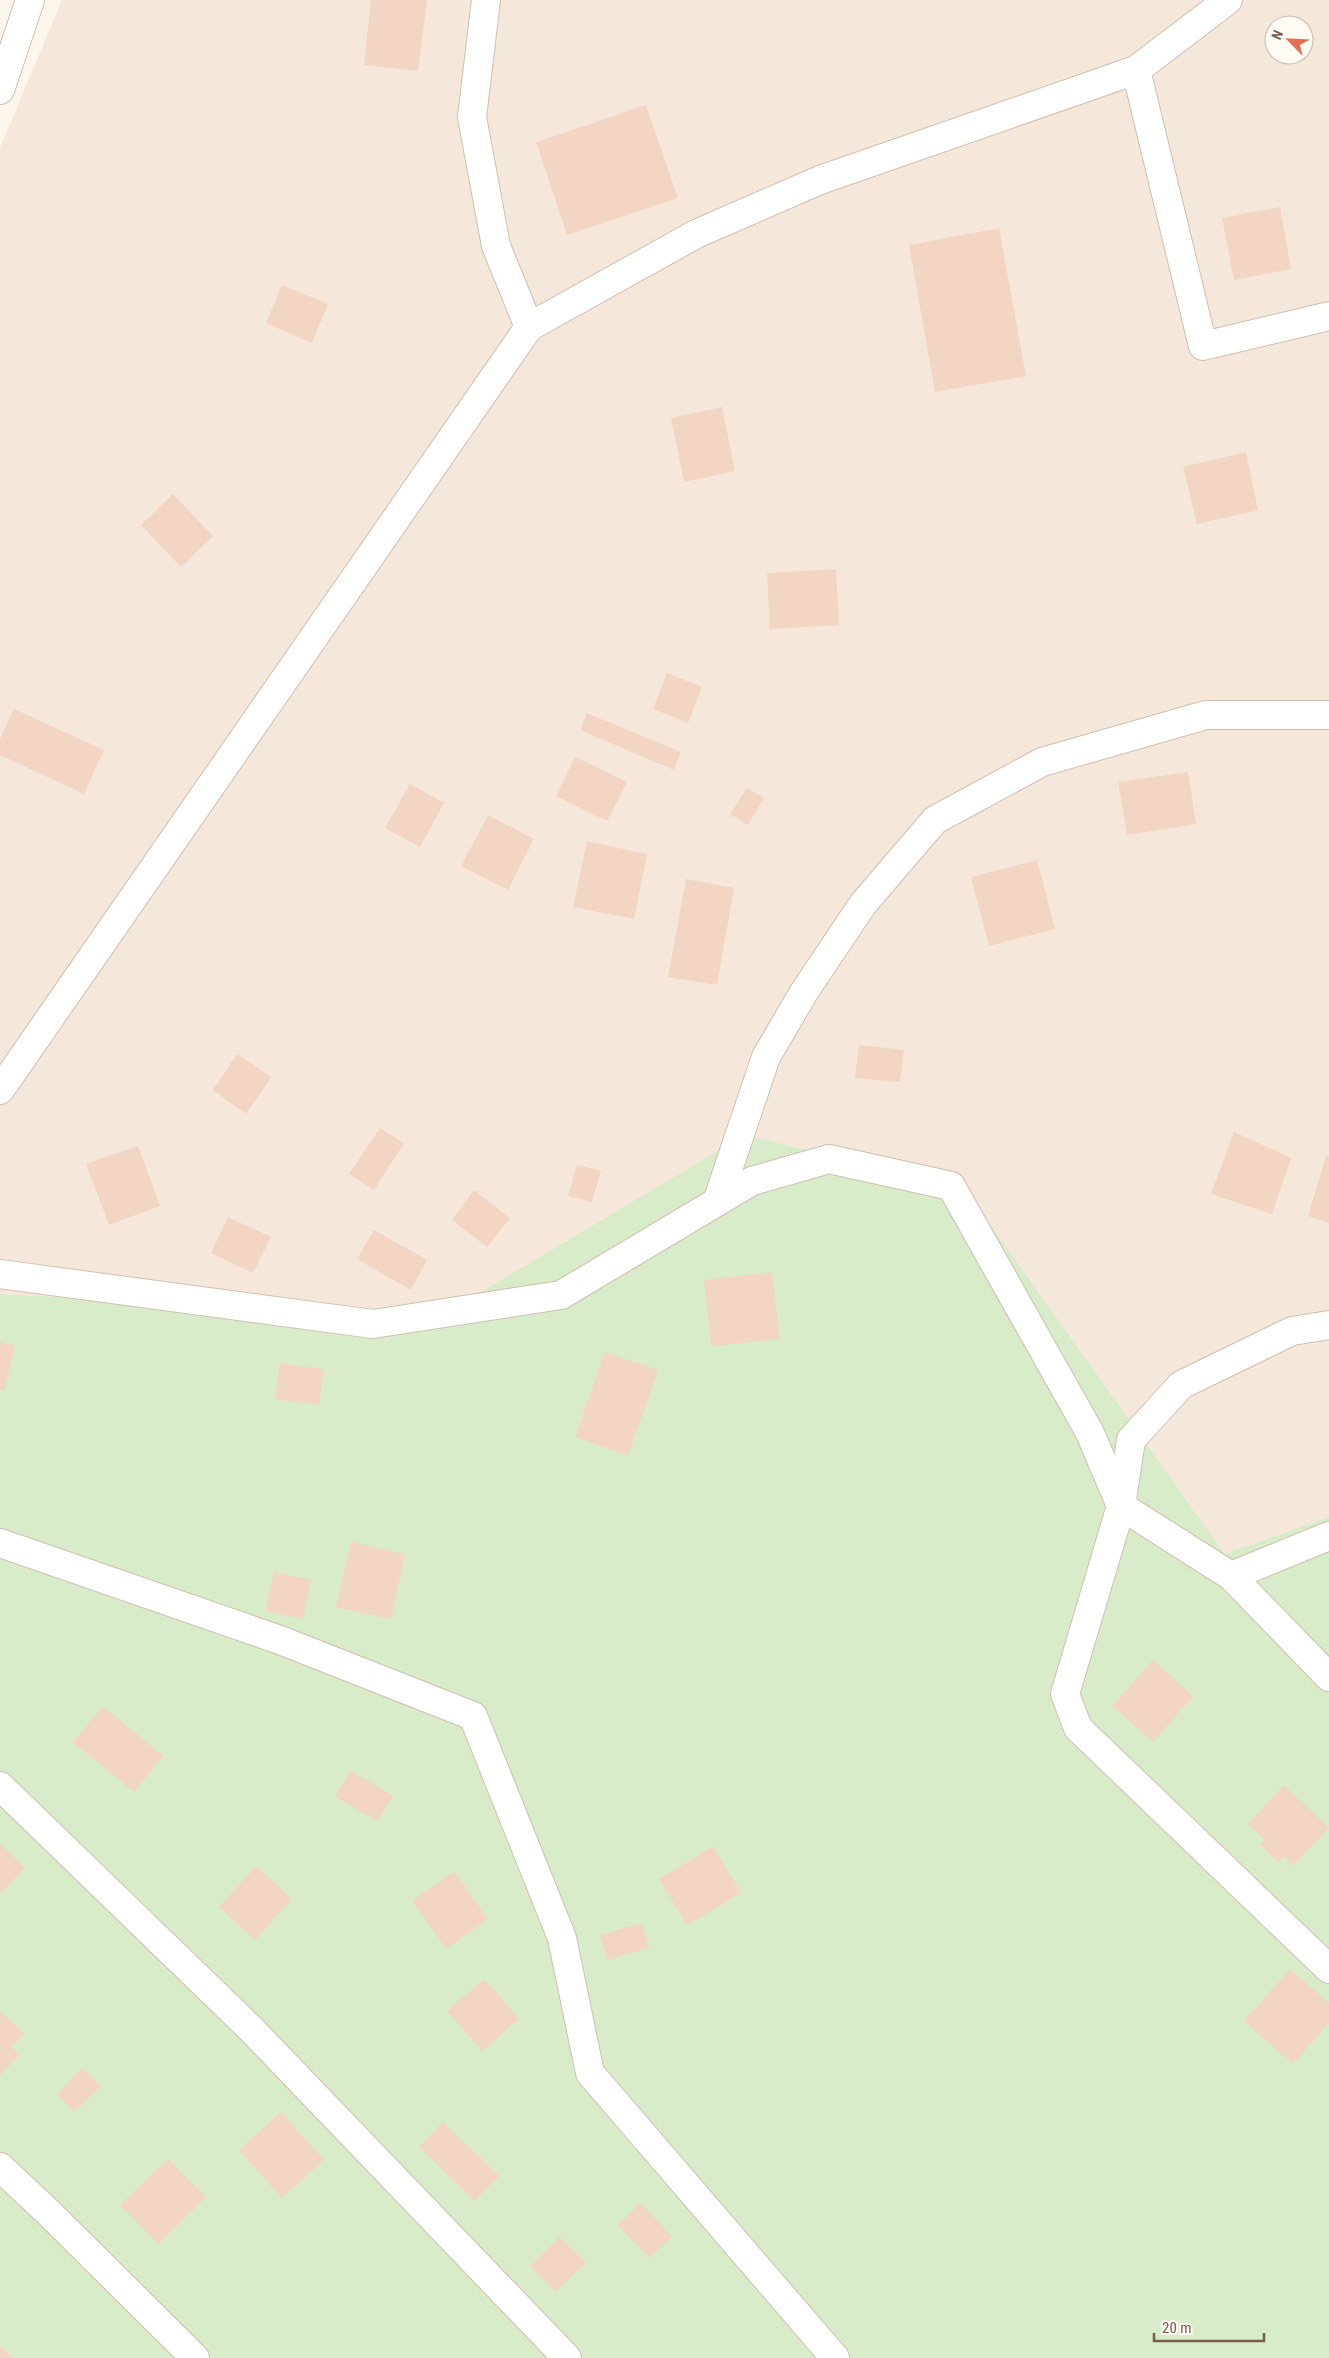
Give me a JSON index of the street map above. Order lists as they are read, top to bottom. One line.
{"scale_bar":"20 m","north":"top left"}
